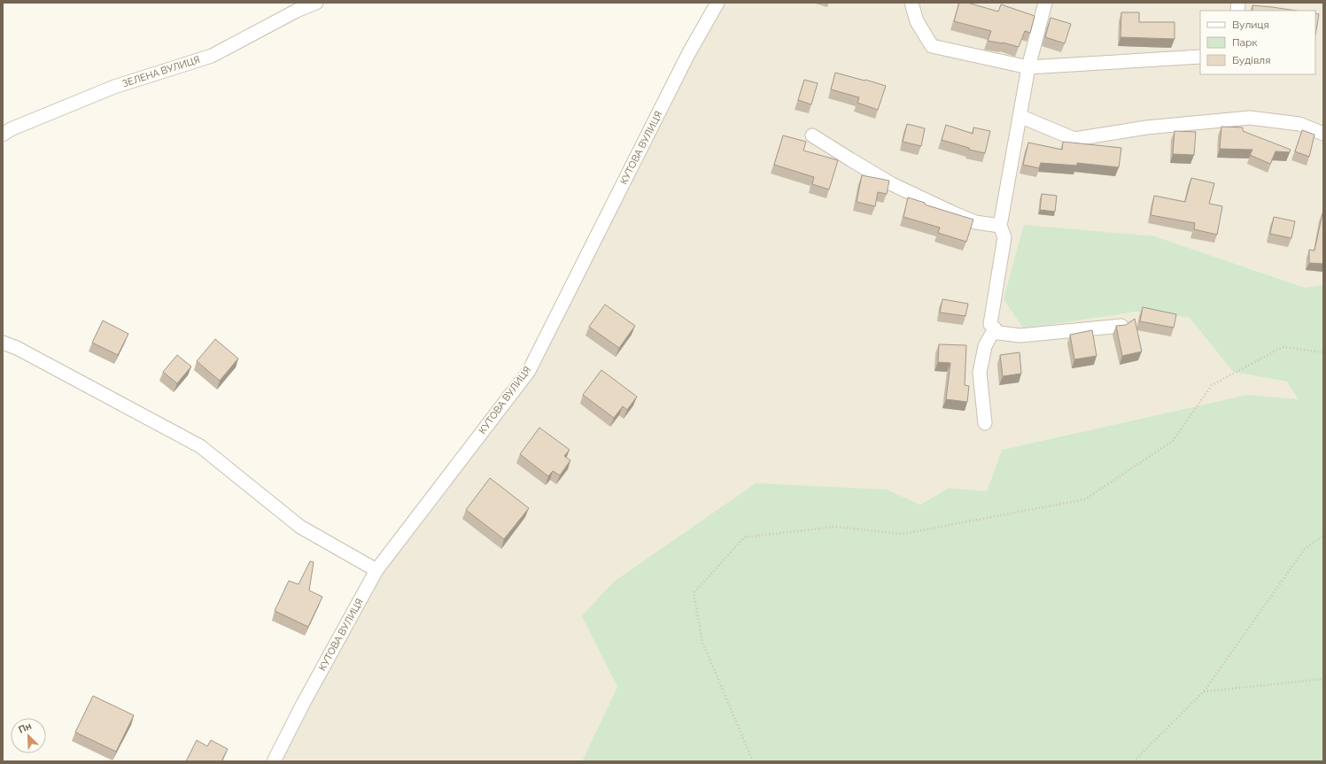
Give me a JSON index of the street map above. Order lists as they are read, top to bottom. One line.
{"streets":{"street":["ЗЕЛЕНА ВУЛИЦЯ","КУТОВА ВУЛИЦЯ"]},"legend":["Вулиця","Парк","Будівля"],"north":"top left"}
